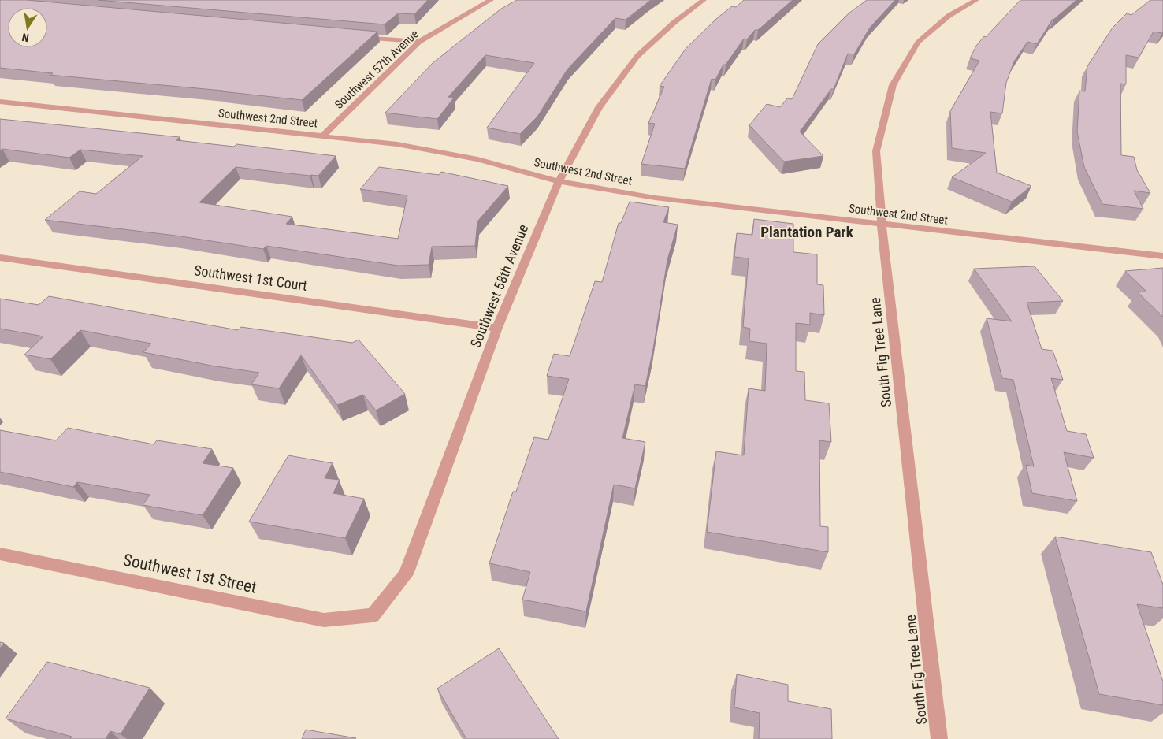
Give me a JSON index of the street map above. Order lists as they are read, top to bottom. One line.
{"streets":{"street":["Southwest 57th Avenue","Southwest 2nd Street","Southwest 1st Court","Southwest 58th Avenue","South Fig Tree Lane","Southwest 1st Street"]},"crossings":[["Southwest 57th Avenue","Southwest 2nd Street"],["Southwest 2nd Street","Southwest 58th Avenue"],["Southwest 2nd Street","South Fig Tree Lane"],["Southwest 1st Court","Southwest 58th Avenue"],["Southwest 58th Avenue","Southwest 1st Street"]],"districts":["Plantation Park"],"north":"bottom"}
